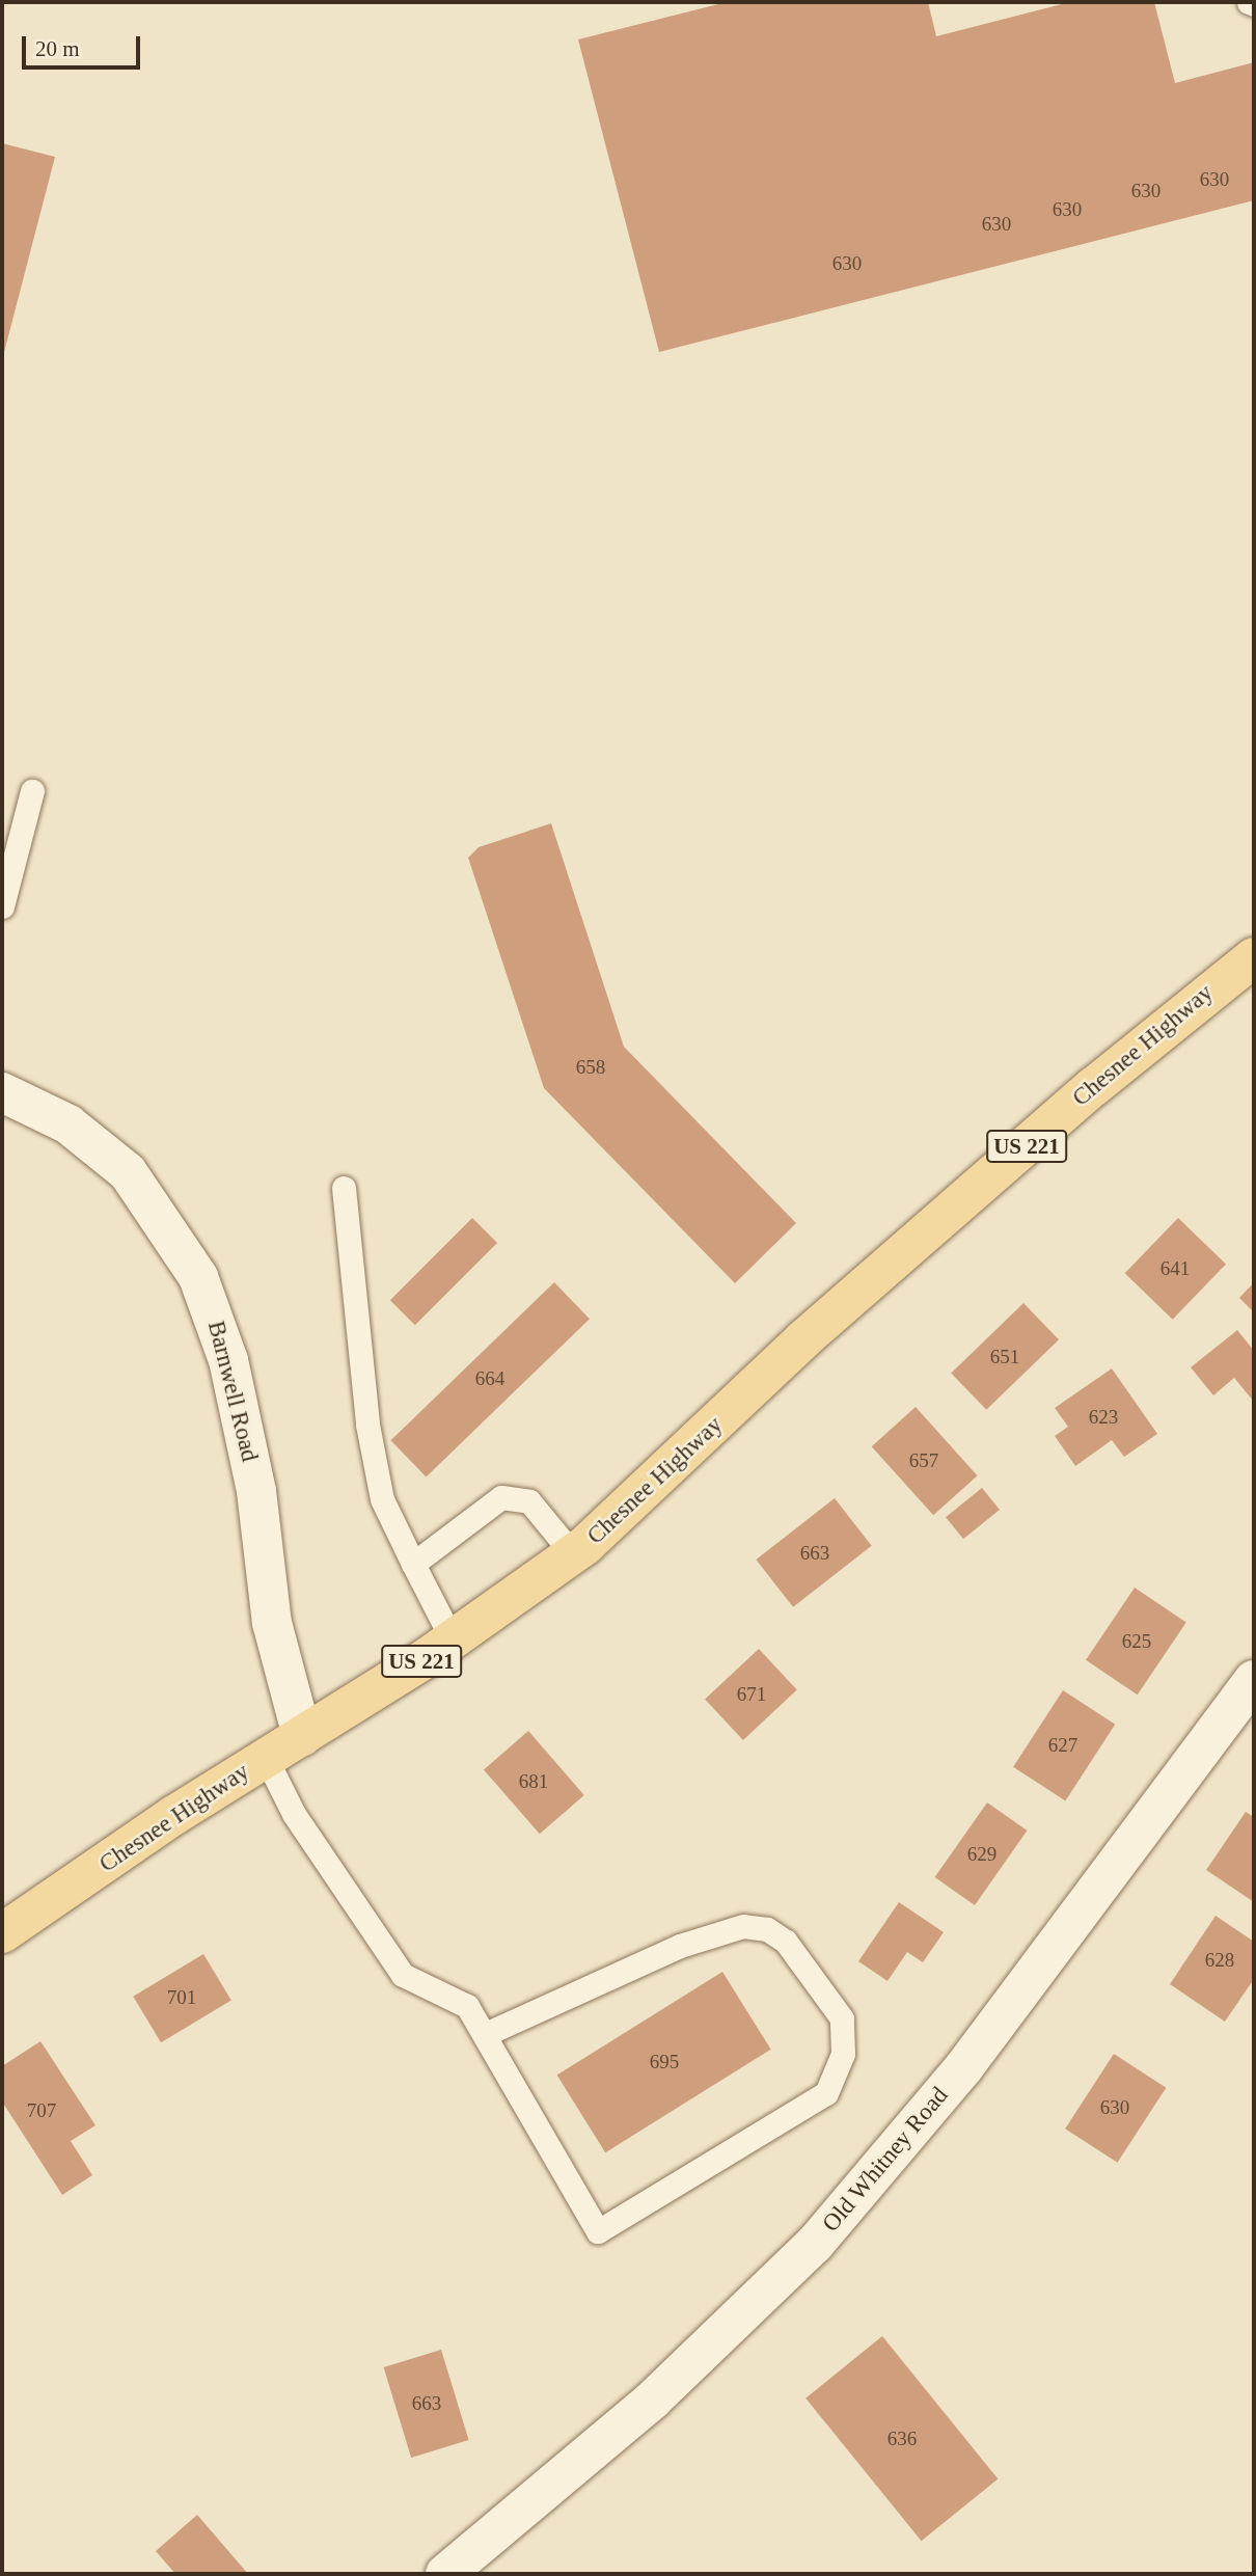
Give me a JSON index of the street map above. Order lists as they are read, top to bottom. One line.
{"streets":{"main road":["Chesnee Highway","US 221"],"street":["Barnwell Road","Old Whitney Road"]},"crossings":[["Chesnee Highway","Barnwell Road"]],"house_numbers":["630","630","630","630","630","658","641","651","664","623","657","663","625","671","627","681","629","628","701","695","630","707","663","636"],"scale_bar":"20 m"}
